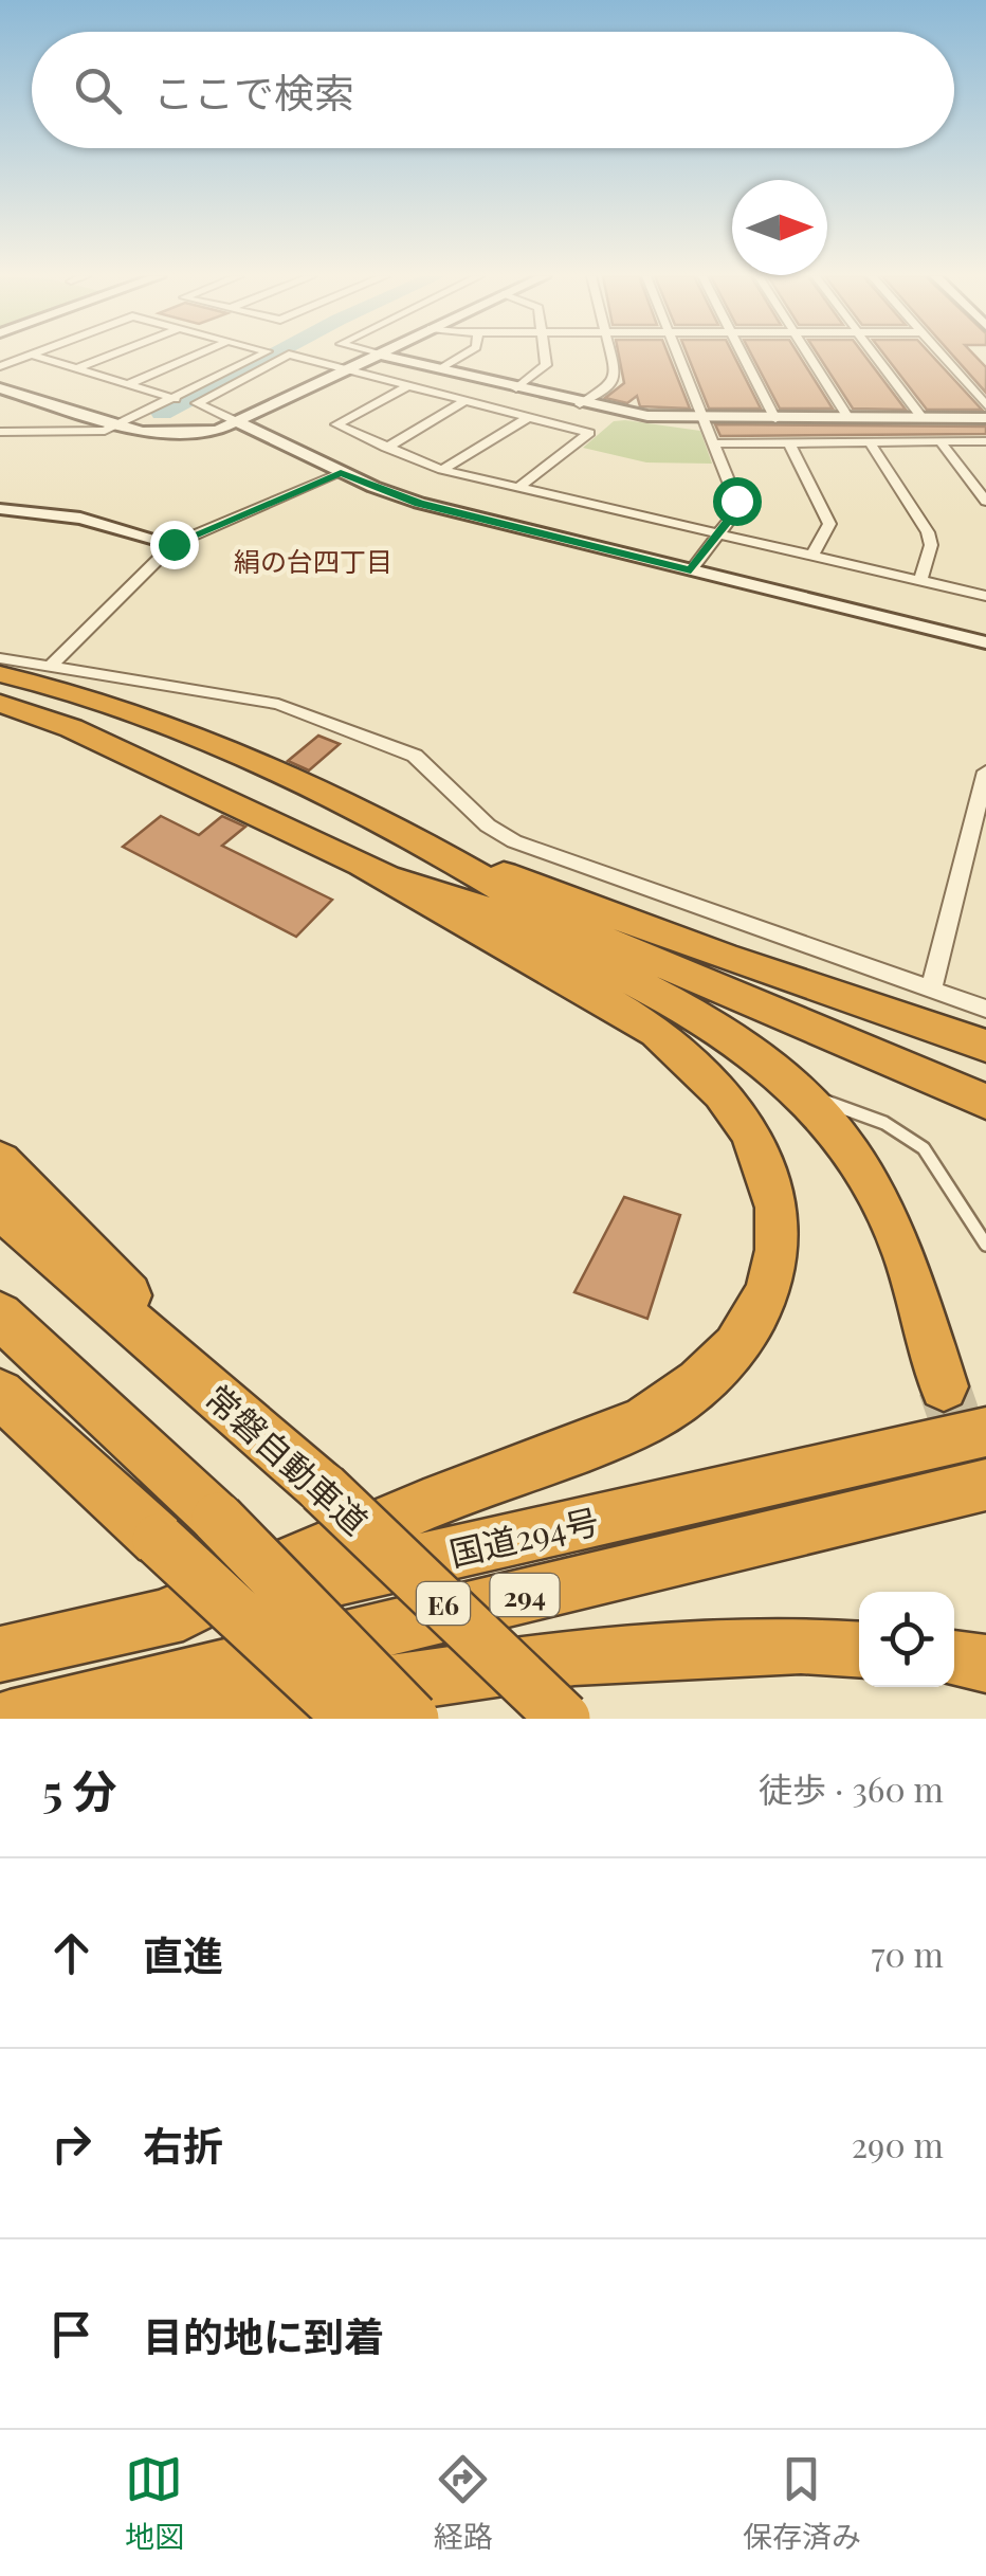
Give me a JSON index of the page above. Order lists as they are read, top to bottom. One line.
{"streets":{"highway":["常磐自動車道","国道294号","294","E6"]},"districts":["絹の台四丁目"],"north":"right","page":{"search":"ここで検索","heading":["5 分","徒歩 · 360 m"],"list":[["直進","70 m"],["右折","290 m"],"目的地に到着"],"nav":["地図","経路","保存済み"]}}
